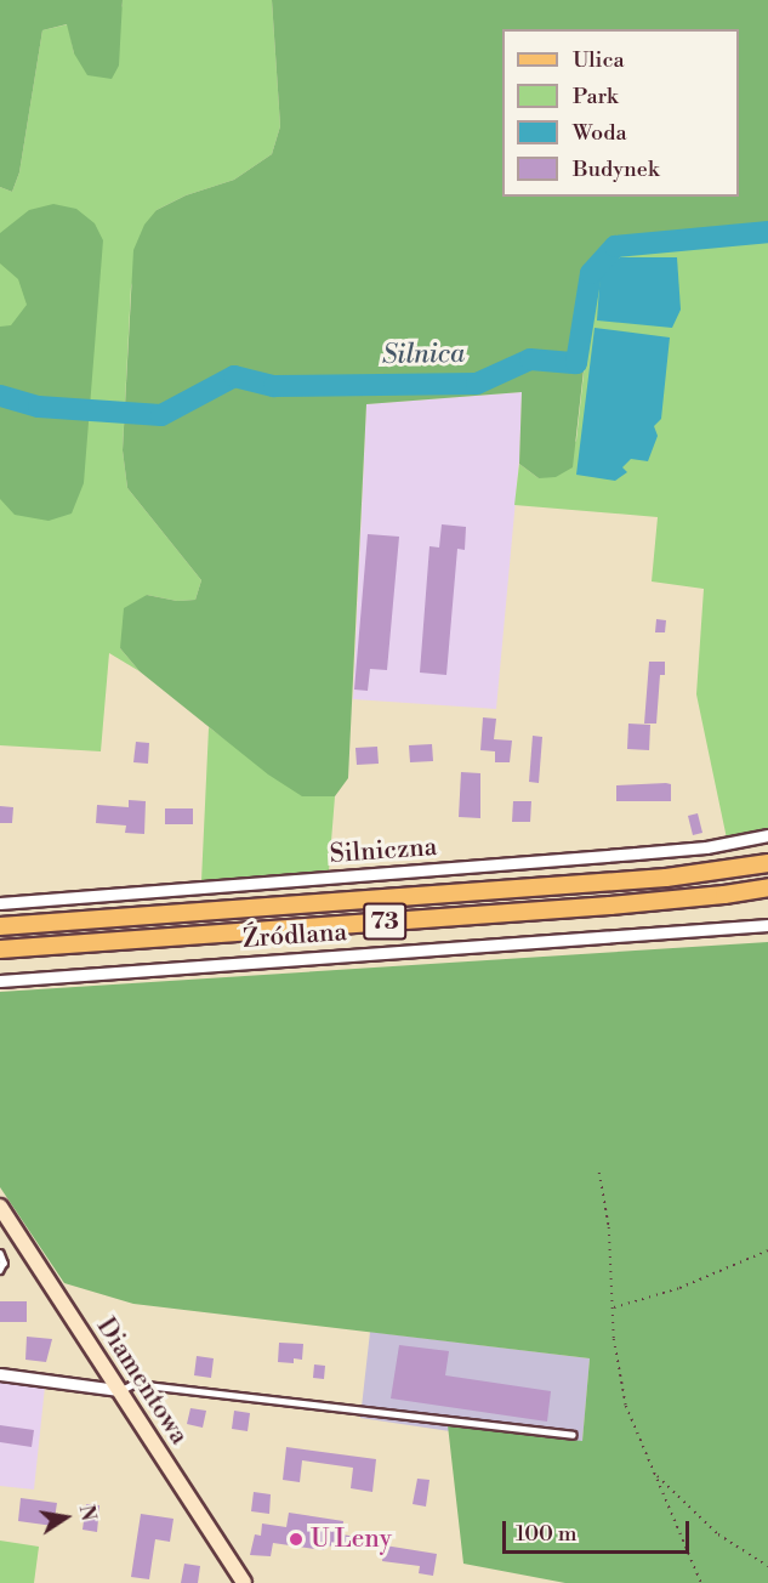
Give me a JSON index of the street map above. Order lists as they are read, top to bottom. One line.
{"streets":{"main road":["73"],"street":["Silniczna","Źródlana","Diamentowa"]},"water":["Silnica"],"places":["U Leny"],"legend":["Ulica","Park","Woda","Budynek"],"scale_bar":"100 m","north":"right"}
